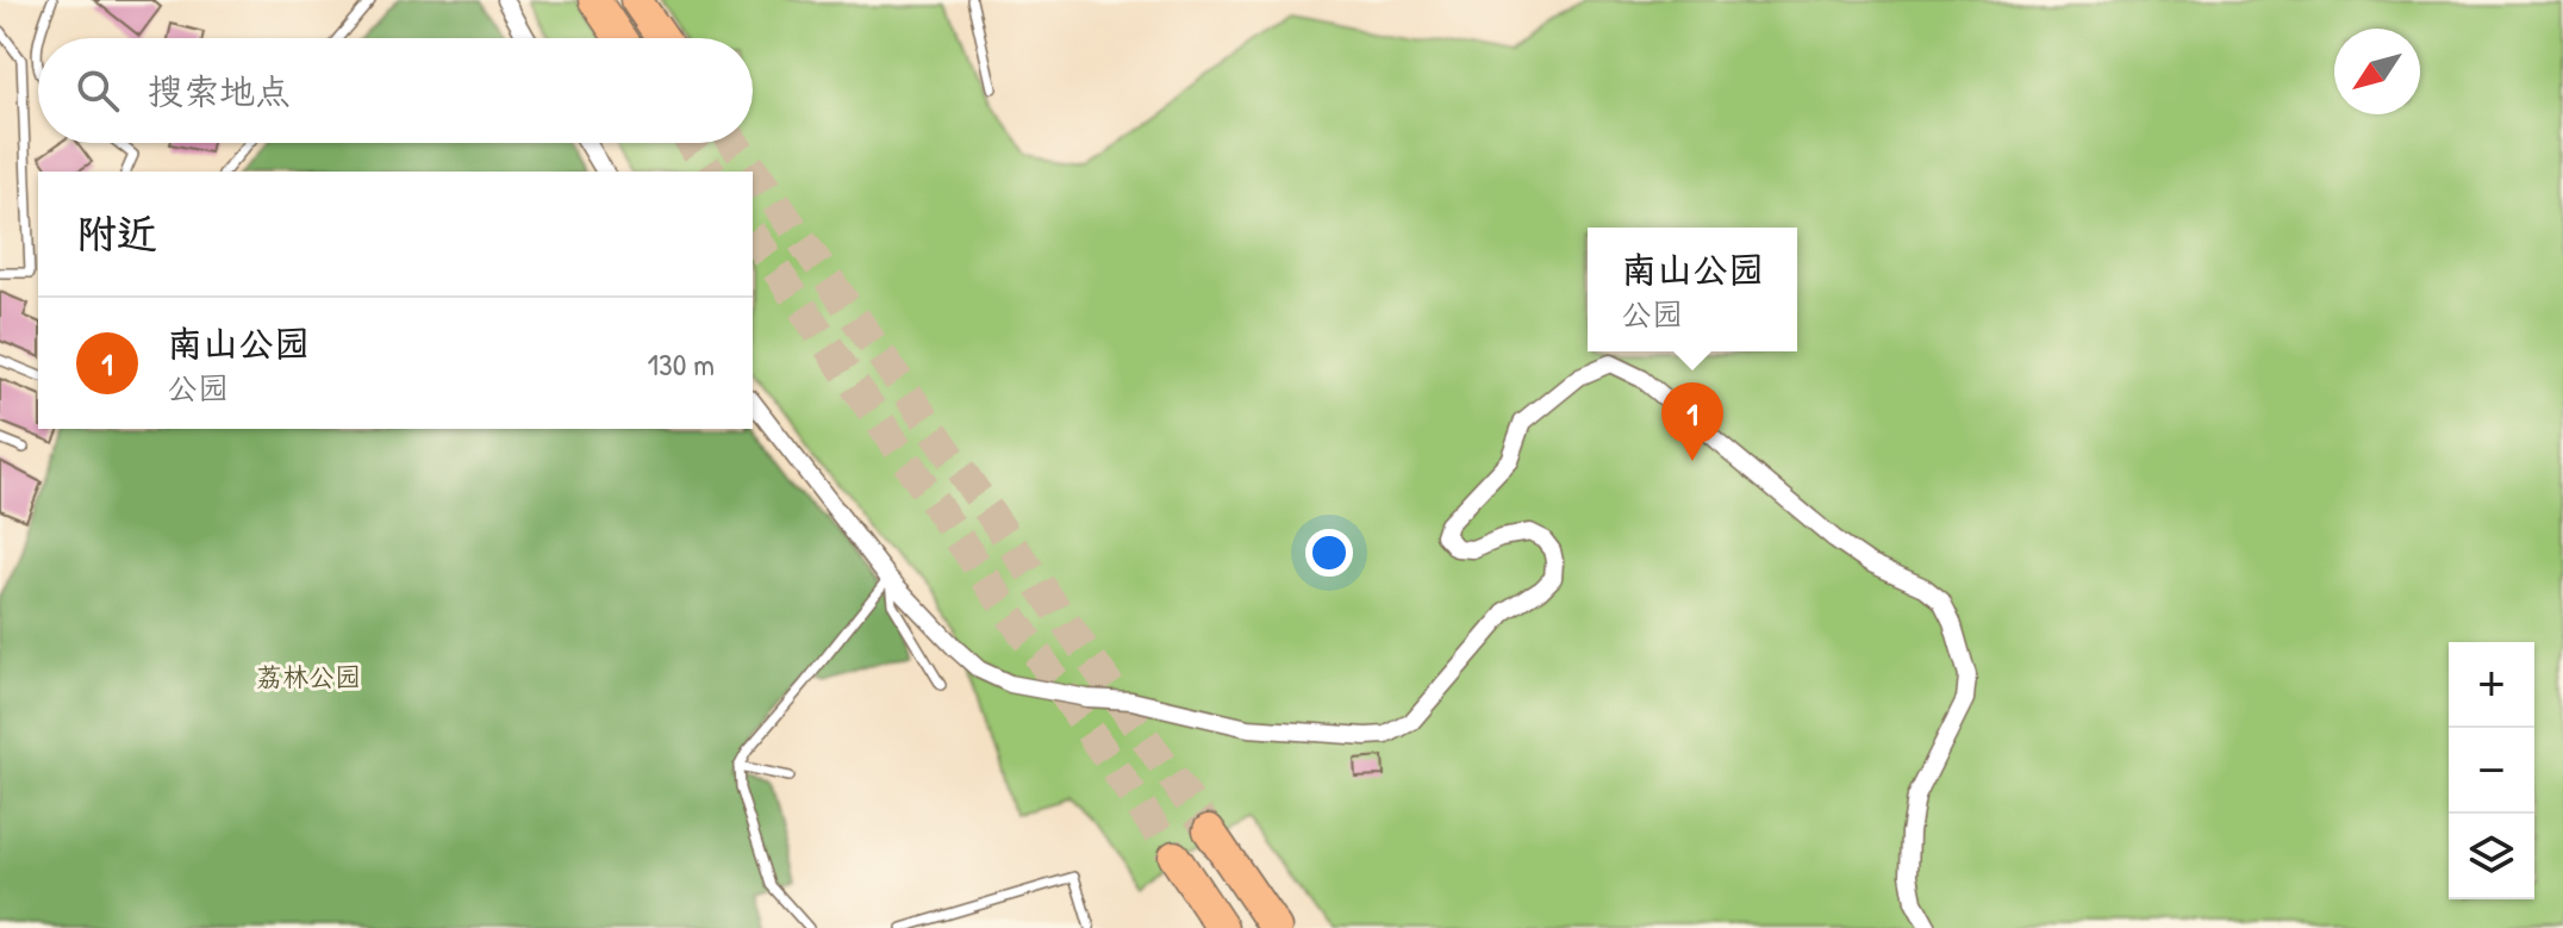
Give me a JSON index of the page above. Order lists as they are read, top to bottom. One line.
{"parks":["荔林公园"],"north":"bottom left","page":{"search":"搜索地点","heading":"附近","popup":["南山公园","公园"],"list":[{"mark":"1","name":"南山公园","note":"公园","value":"130 m"}],"pins":"1","map_buttons":["+","−"]}}
